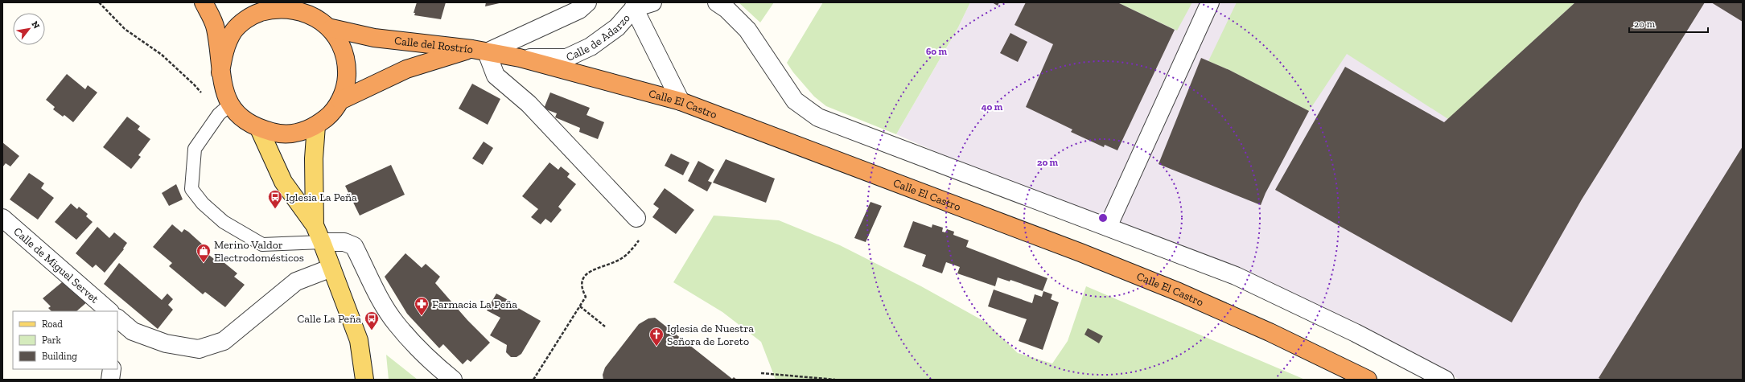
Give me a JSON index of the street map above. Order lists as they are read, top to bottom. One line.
{"streets":{"highway":["Calle del Rostrío","Calle El Castro"],"street":["Calle de Adarzo","Calle de Miguel Servet"]},"crossings":[["Calle de Adarzo","Calle El Castro"],["Calle del Rostrío","Calle El Castro"]],"places":{"bus stop":["Iglesia La Peña","Calle La Peña"],"shop":["Merino Valdor Electrodomésticos"],"pharmacy":["Farmacia La Peña"],"church":["Iglesia de Nuestra Señora de Loreto"]},"legend":["Road","Park","Building"],"scale_bar":"20 m","north":"top right","rings":["60 m","40 m","20 m"]}
